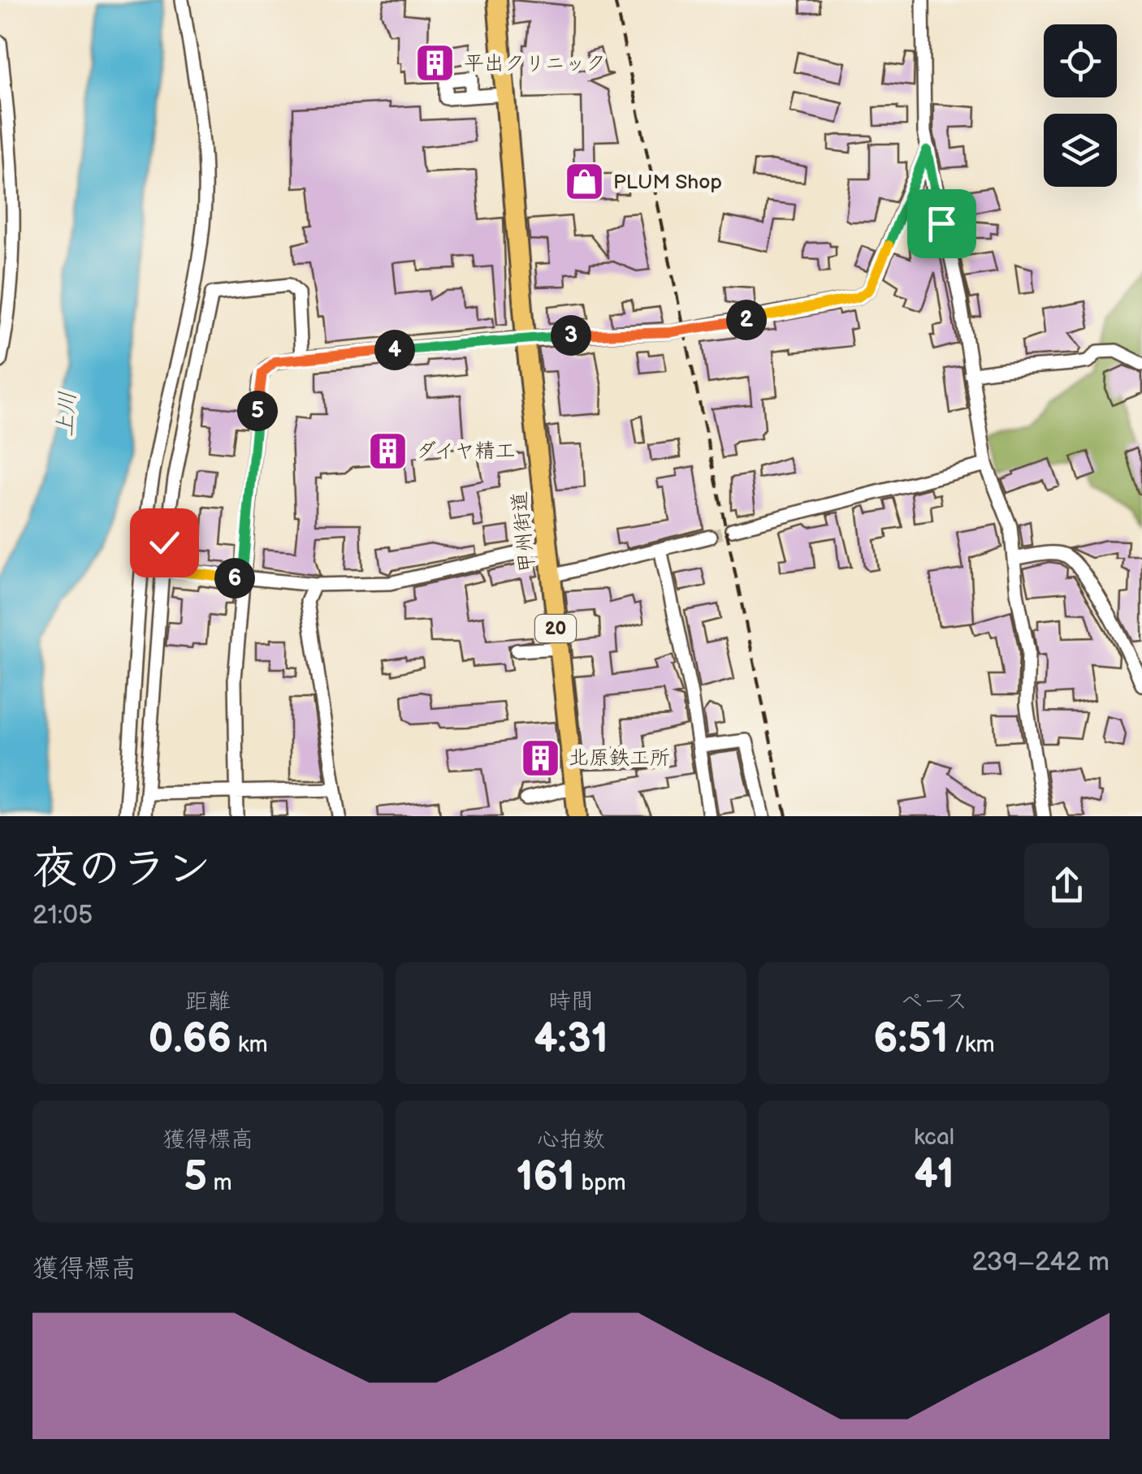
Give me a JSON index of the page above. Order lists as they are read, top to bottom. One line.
{"streets":{"highway":["甲州街道","20"]},"water":["上川"],"places":{"building":["平出クリニック","ダイヤ精工","北原鉄工所"],"shop":["PLUM Shop"]},"page":{"pins":["2","3","4","5","6"],"heading":["夜のラン","21:05"],"stats":[["距離","0.66 km"],["時間","4:31"],["ペース","6:51 /km"],["獲得標高","5 m"],["心拍数","161 bpm"],["kcal","41"]],"chart":["獲得標高","239–242 m"]}}
